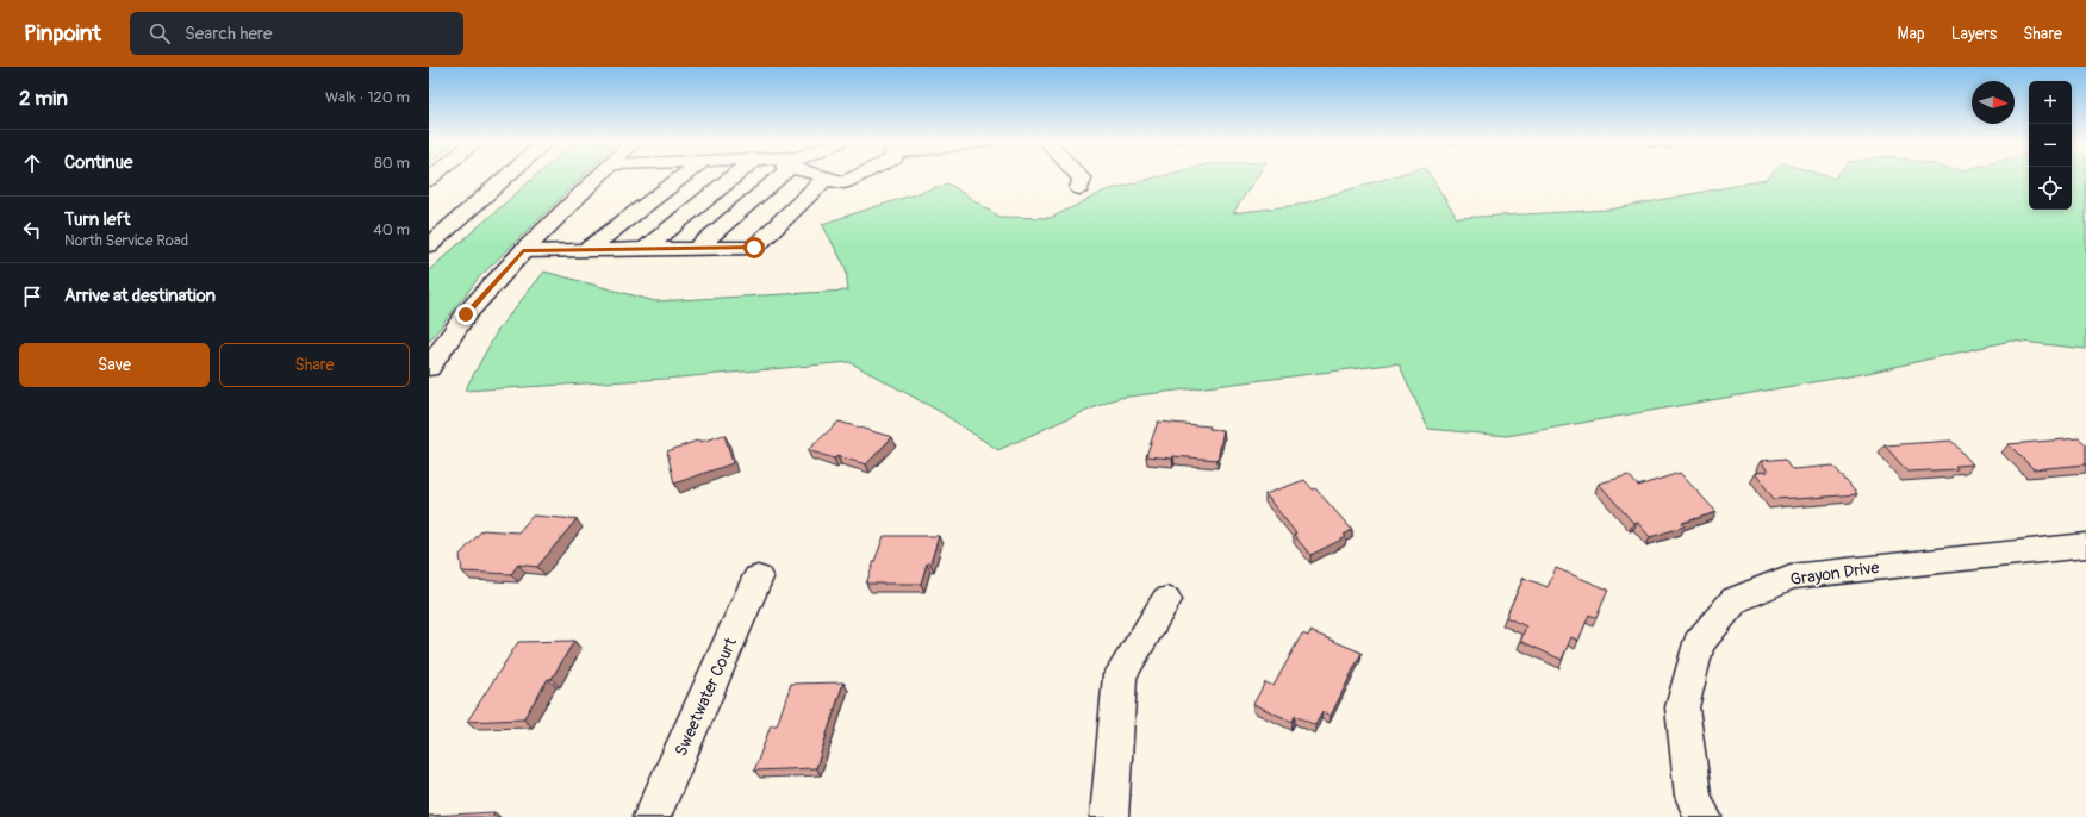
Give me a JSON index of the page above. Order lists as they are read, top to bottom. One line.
{"streets":{"main road":["Grayon Drive","Sweetwater Court"]},"north":"right","page":{"header":"Pinpoint","search":"Search here","nav":["Map","Layers","Share"],"heading":["2 min","Walk · 120 m"],"map_buttons":["+","−"],"list":[["Continue","80 m"],["Turn left","North Service Road","40 m"],"Arrive at destination"],"buttons":["Save","Share"]}}
